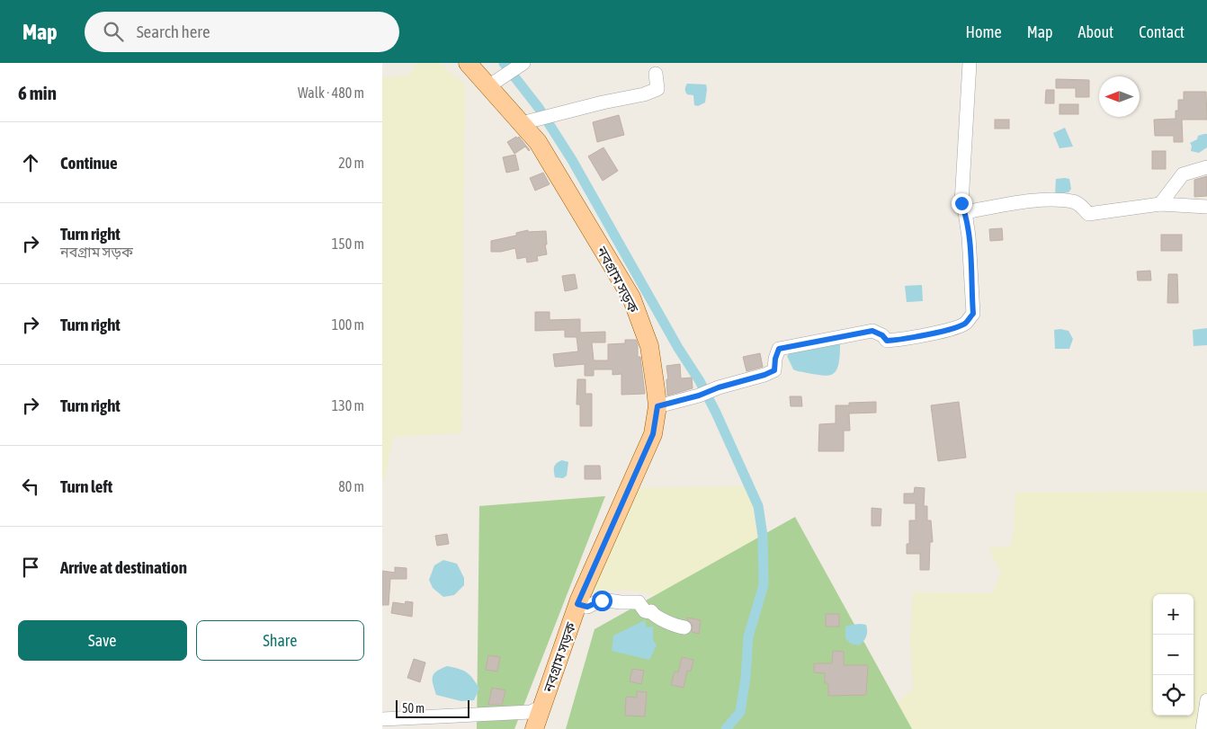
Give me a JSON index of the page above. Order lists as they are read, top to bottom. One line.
{"streets":{"main road":["নবগ্রাম সড়ক"]},"scale_bar":"50 m","north":"left","page":{"header":"Map","search":"Search here","nav":["Home","Map","About","Contact"],"heading":["6 min","Walk · 480 m"],"list":[["Continue","20 m"],["Turn right","নবগ্রাম সড়ক","150 m"],["Turn right","100 m"],["Turn right","130 m"],["Turn left","80 m"],"Arrive at destination"],"map_buttons":["+","−"],"buttons":["Save","Share"],"scale":"50 m"}}
